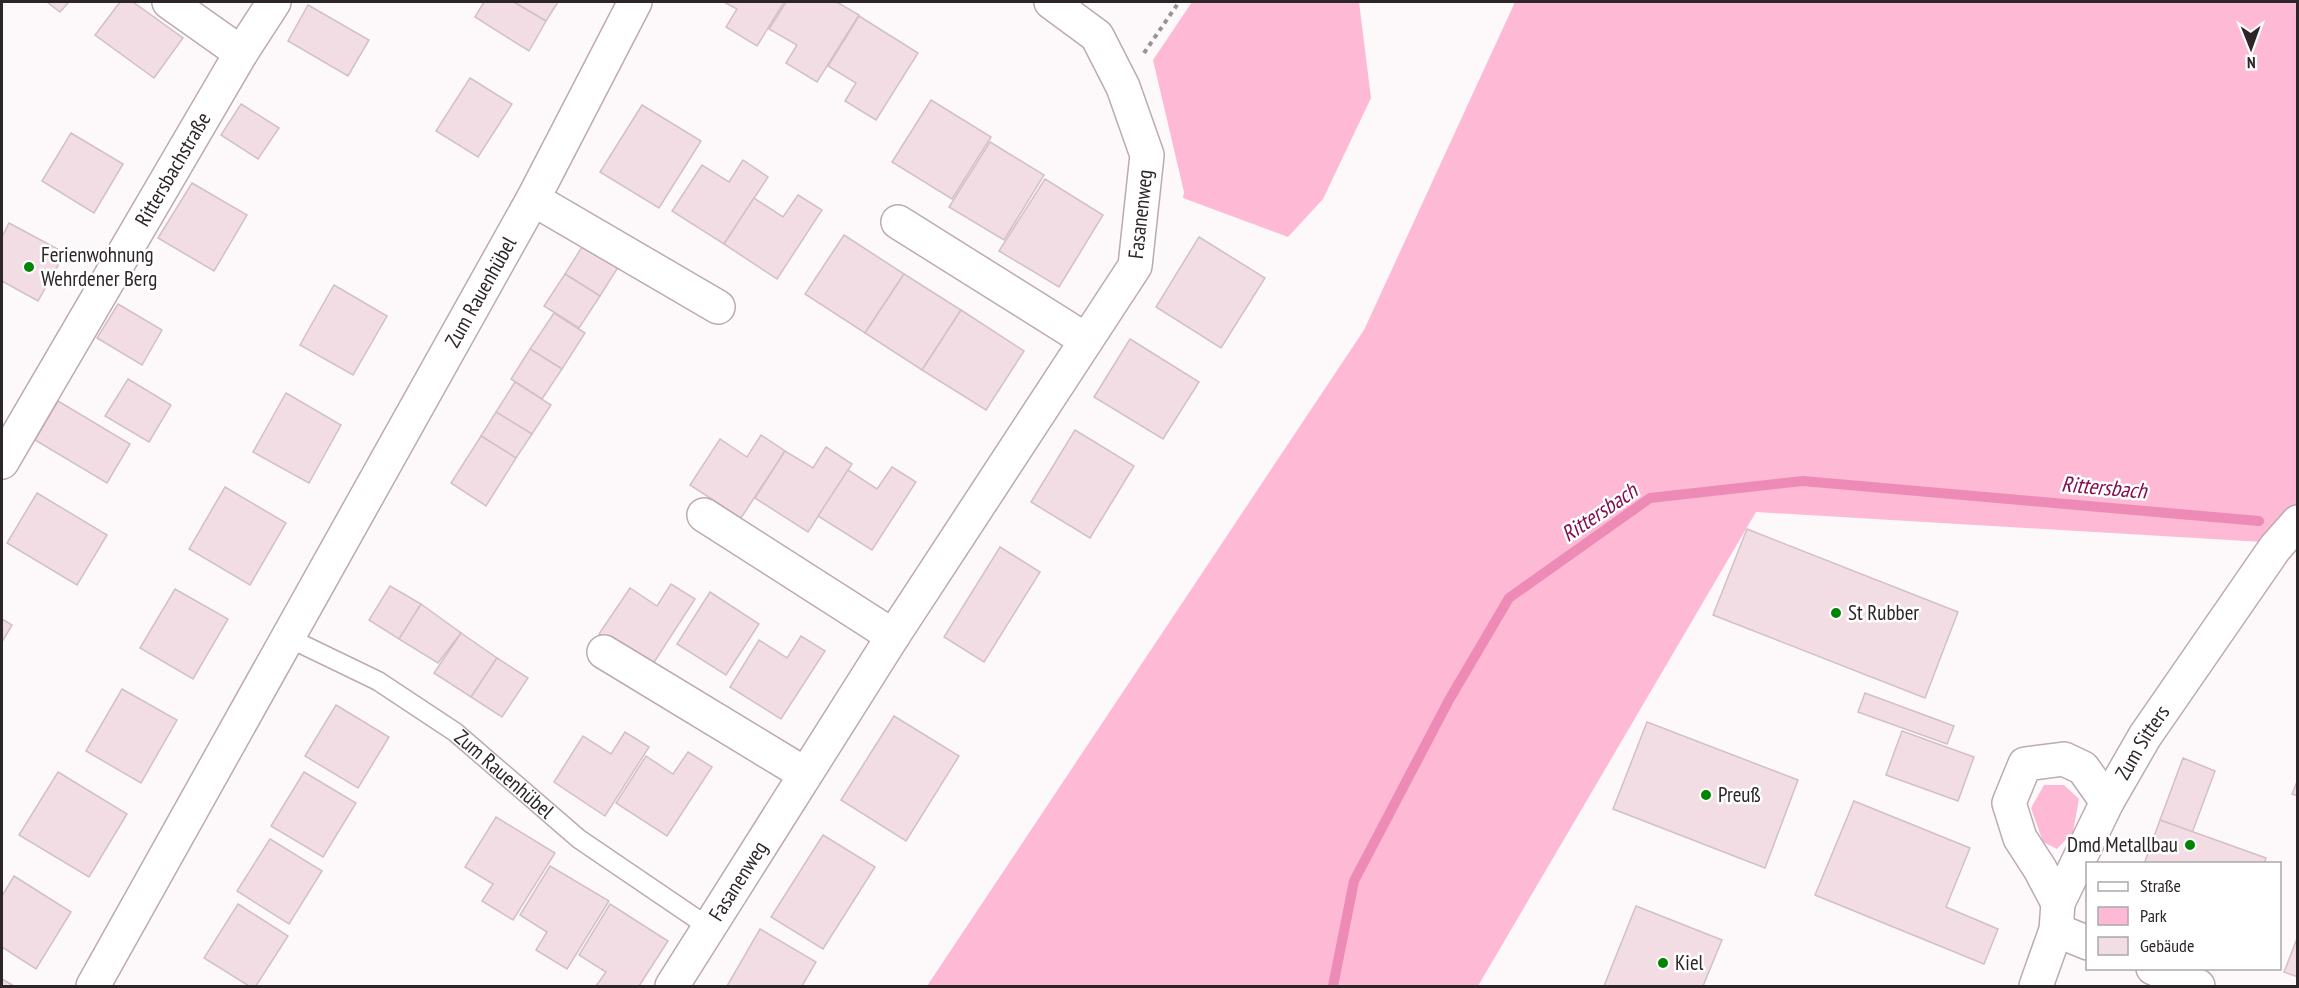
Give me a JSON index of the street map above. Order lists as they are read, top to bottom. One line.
{"streets":{"street":["Rittersbachstraße","Fasanenweg","Zum Rauenhübel","Zum Sitters"]},"crossings":[["Fasanenweg","Zum Rauenhübel"]],"water":["Rittersbach"],"places":["Ferienwohnung Wehrdener Berg","St Rubber","Preuß","Dmd Metallbau","Kiel"],"legend":["Straße","Park","Gebäude"],"north":"bottom"}
